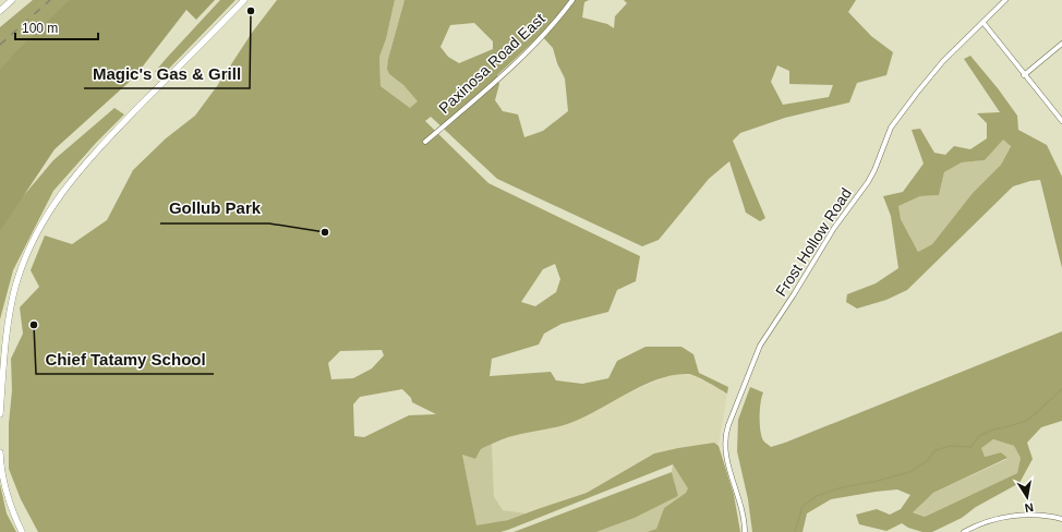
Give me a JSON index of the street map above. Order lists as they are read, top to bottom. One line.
{"streets":{"street":["Paxinosa Road East","Frost Hollow Road"]},"places":["Magic's Gas & Grill","Gollub Park","Chief Tatamy School"],"scale_bar":"100 m","north":"bottom"}
